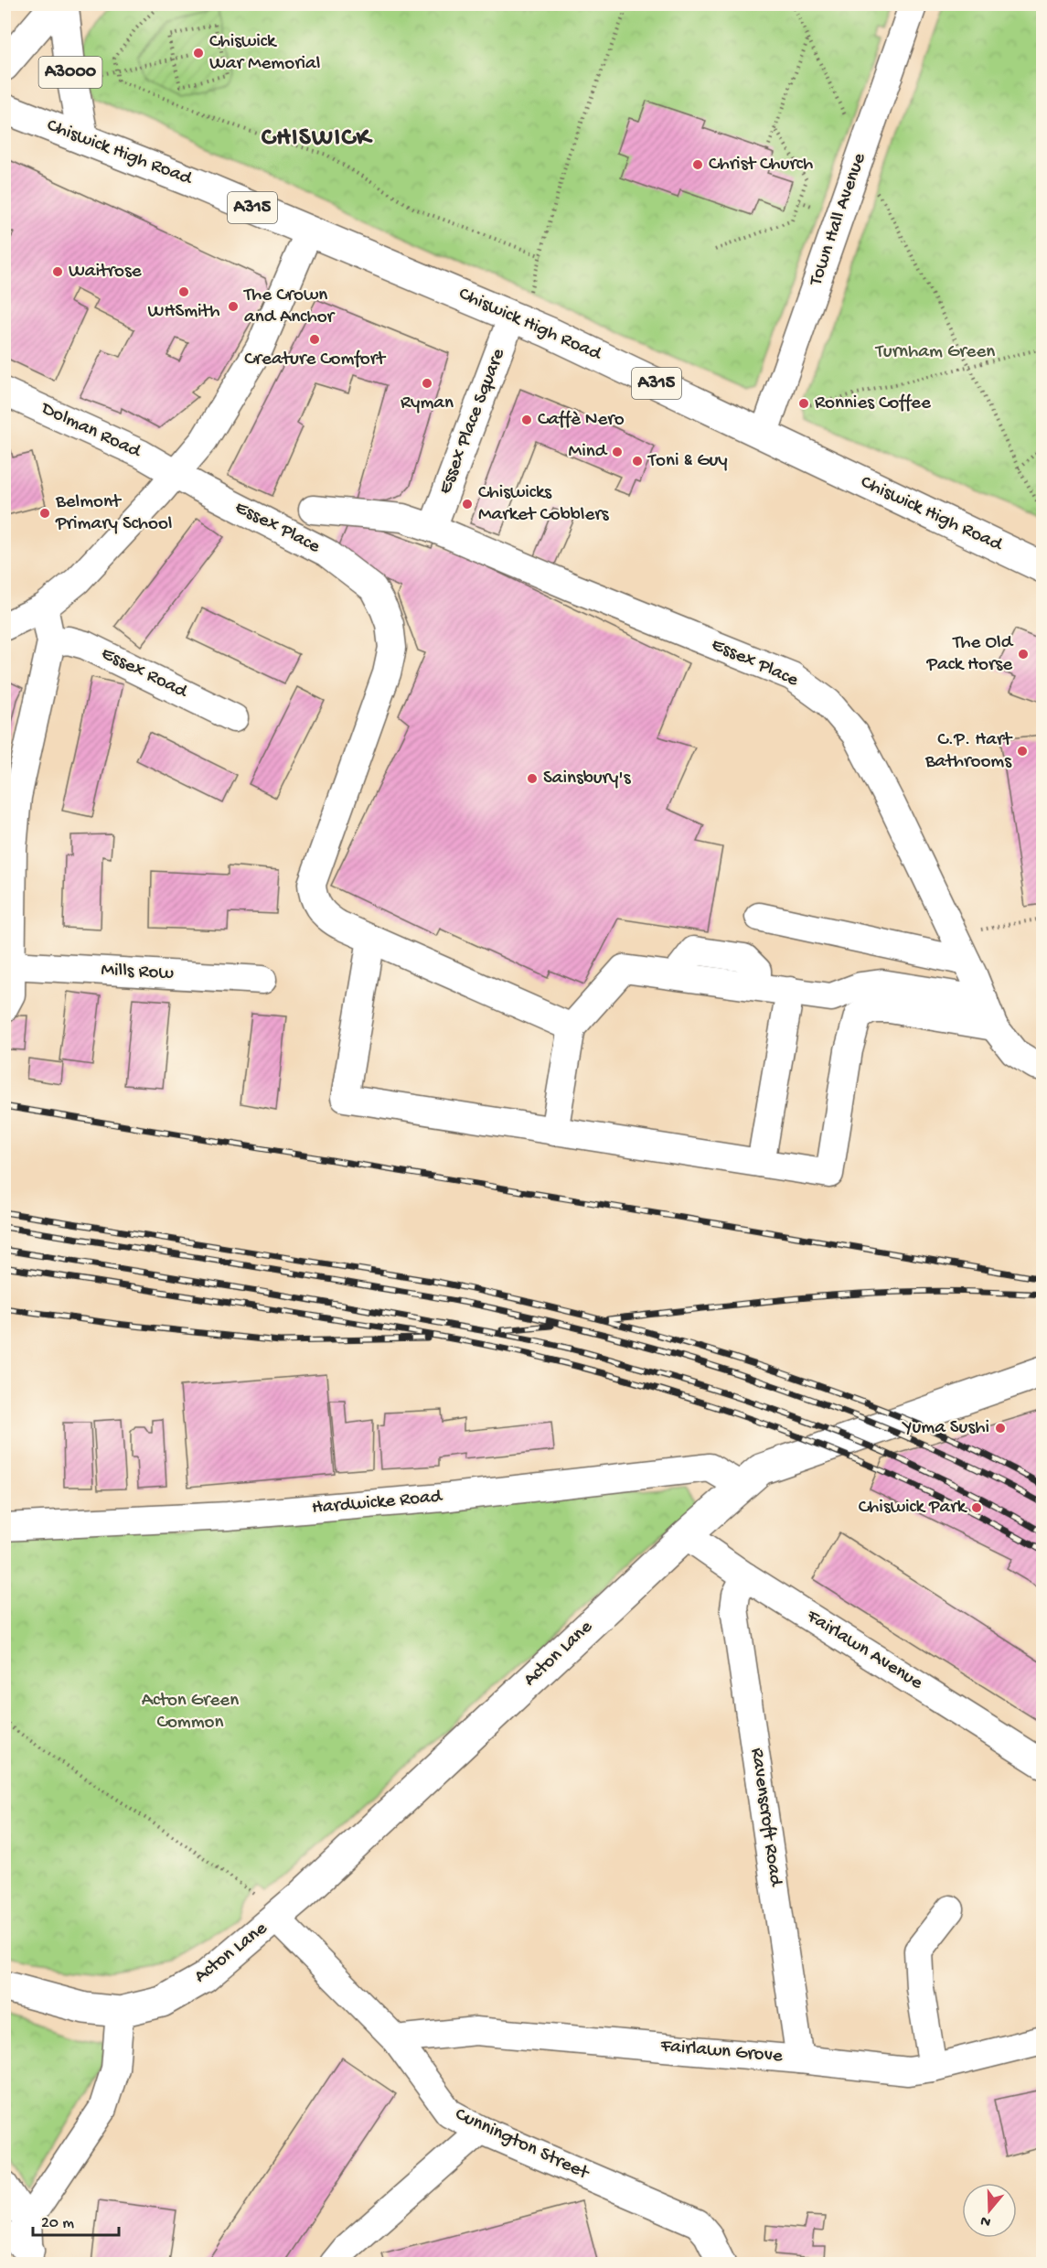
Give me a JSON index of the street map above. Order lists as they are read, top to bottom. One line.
{"streets":{"main road":["A3000","Chiswick High Road","A315","Acton Lane"],"street":["Town Hall Avenue","Essex Place Square","Dolman Road","Essex Place","Essex Road","Mills Row","Hardwicke Road","Fairlawn Avenue","Ravenscroft Road","Fairlawn Grove","Cunnington Street"]},"crossings":[["A3000","Chiswick High Road"],["Chiswick High Road","Town Hall Avenue"],["Chiswick High Road","Essex Place Square"],["Essex Place Square","Essex Place"],["Dolman Road","Essex Place"],["Hardwicke Road","Acton Lane"],["Fairlawn Avenue","Acton Lane"],["Fairlawn Avenue","Ravenscroft Road"],["Acton Lane","Cunnington Street"],["Ravenscroft Road","Fairlawn Grove"],["Fairlawn Grove","Cunnington Street"]],"districts":["CHISWICK"],"parks":["Turnham Green","Acton Green Common"],"places":["Chiswick War Memorial","Christ Church","Waitrose","WHSmith","The Crown and Anchor","Creature Comfort","Ryman","Ronnies Coffee","Caffè Nero","Mind","Toni & Guy","Chiswicks Market Cobblers","Belmont Primary School","The Old Pack Horse","C.P. Hart Bathrooms","Sainsbury's","Yuma Sushi","Chiswick Park"],"scale_bar":"20 m","north":"bottom"}
